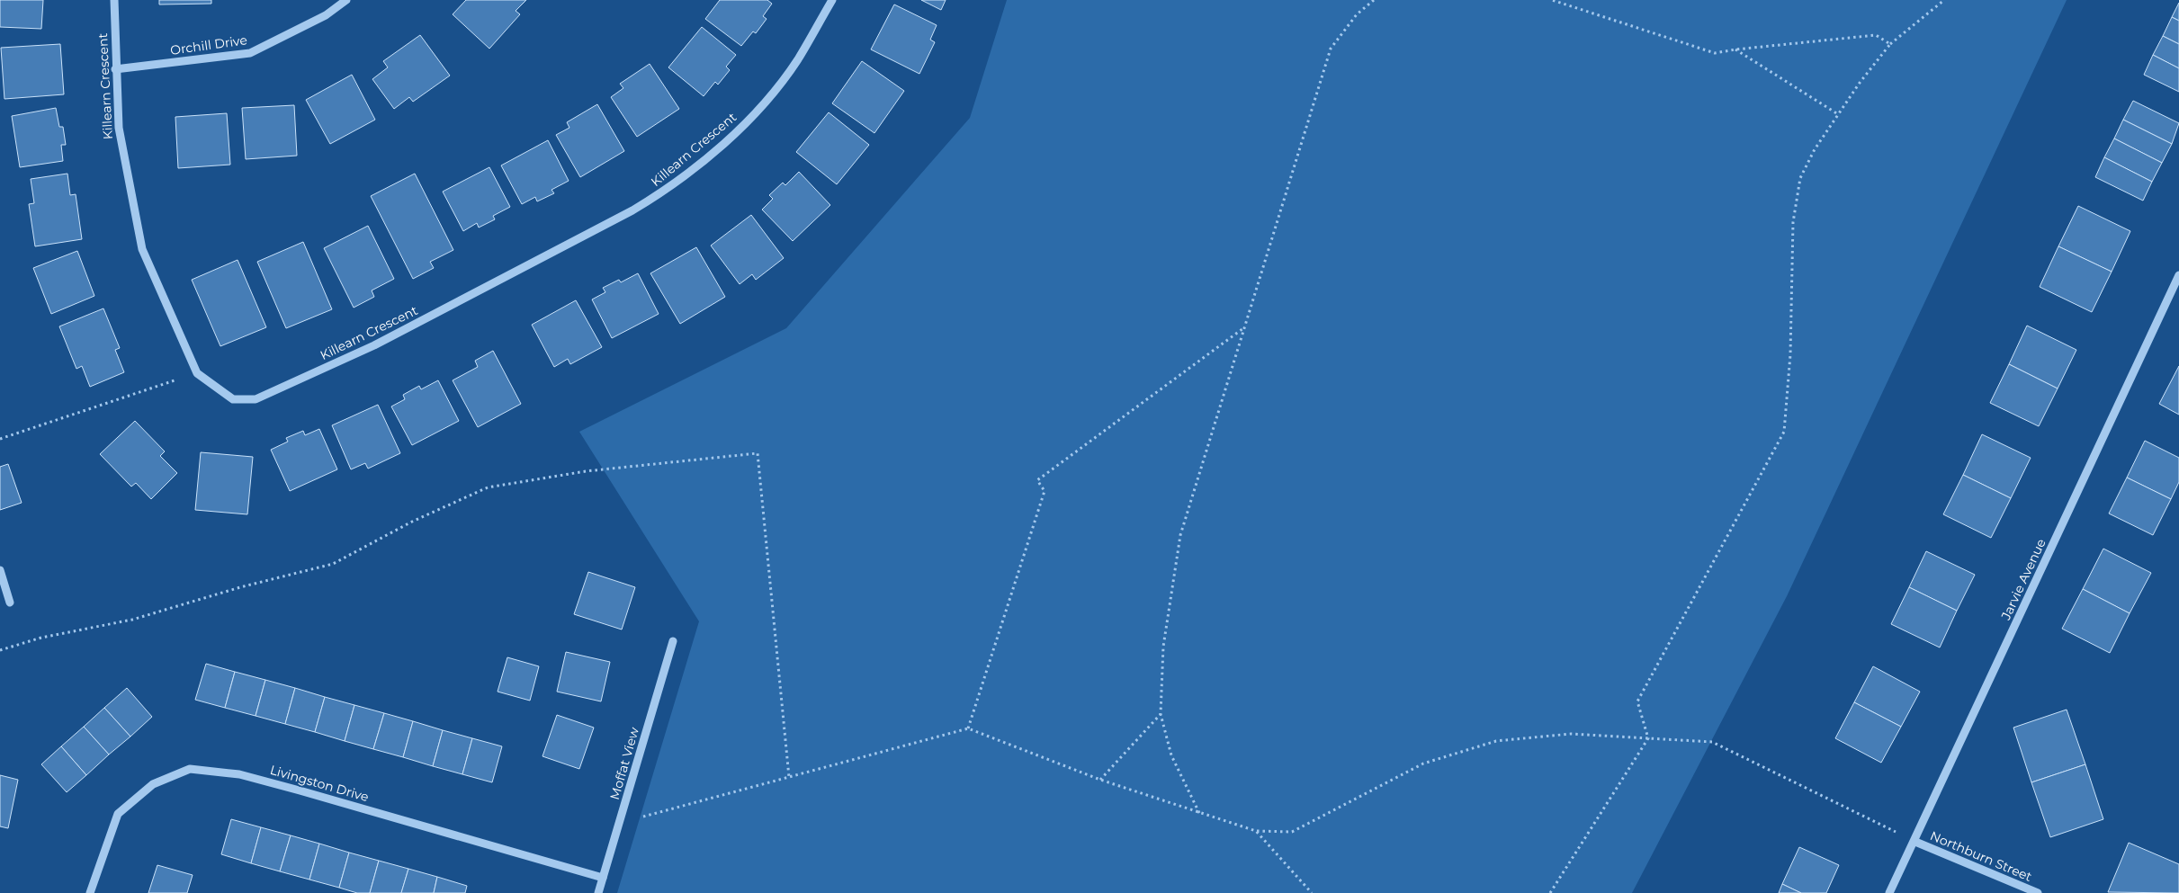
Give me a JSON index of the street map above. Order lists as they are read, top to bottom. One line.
{"streets":{"street":["Orchill Drive","Killearn Crescent","Jarvie Avenue","Moffat View","Livingston Drive","Northburn Street"]},"crossings":[["Orchill Drive","Killearn Crescent"],["Jarvie Avenue","Northburn Street"],["Moffat View","Livingston Drive"]]}
